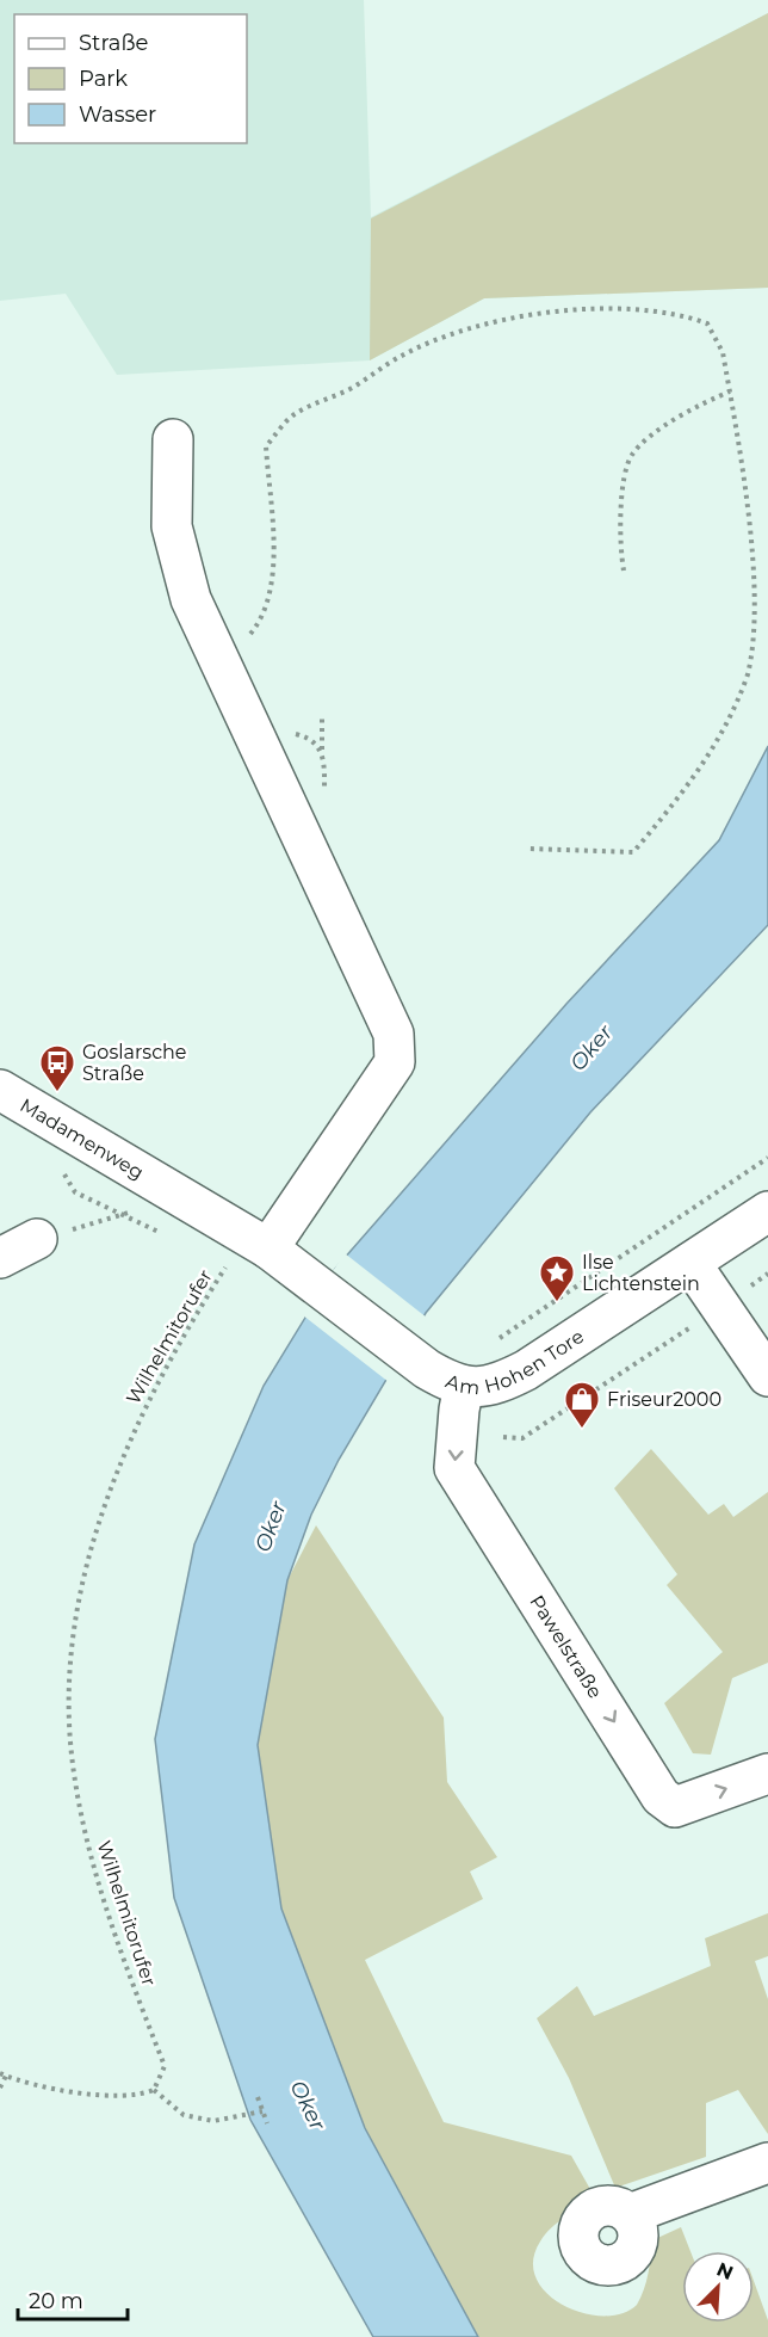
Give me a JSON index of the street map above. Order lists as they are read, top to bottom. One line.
{"streets":{"street":["Madamenweg","Am Hohen Tore","Pawelstraße"],"path":["Wilhelmitorufer"]},"crossings":[["Madamenweg","Am Hohen Tore"],["Wilhelmitorufer","Am Hohen Tore"],["Am Hohen Tore","Pawelstraße"]],"one_way":["Pawelstraße"],"water":["Oker"],"places":{"bus stop":["Goslarsche Straße"],"place":["Ilse Lichtenstein"],"shop":["Friseur2000"]},"legend":["Straße","Park","Wasser"],"scale_bar":"20 m","north":"top right"}
